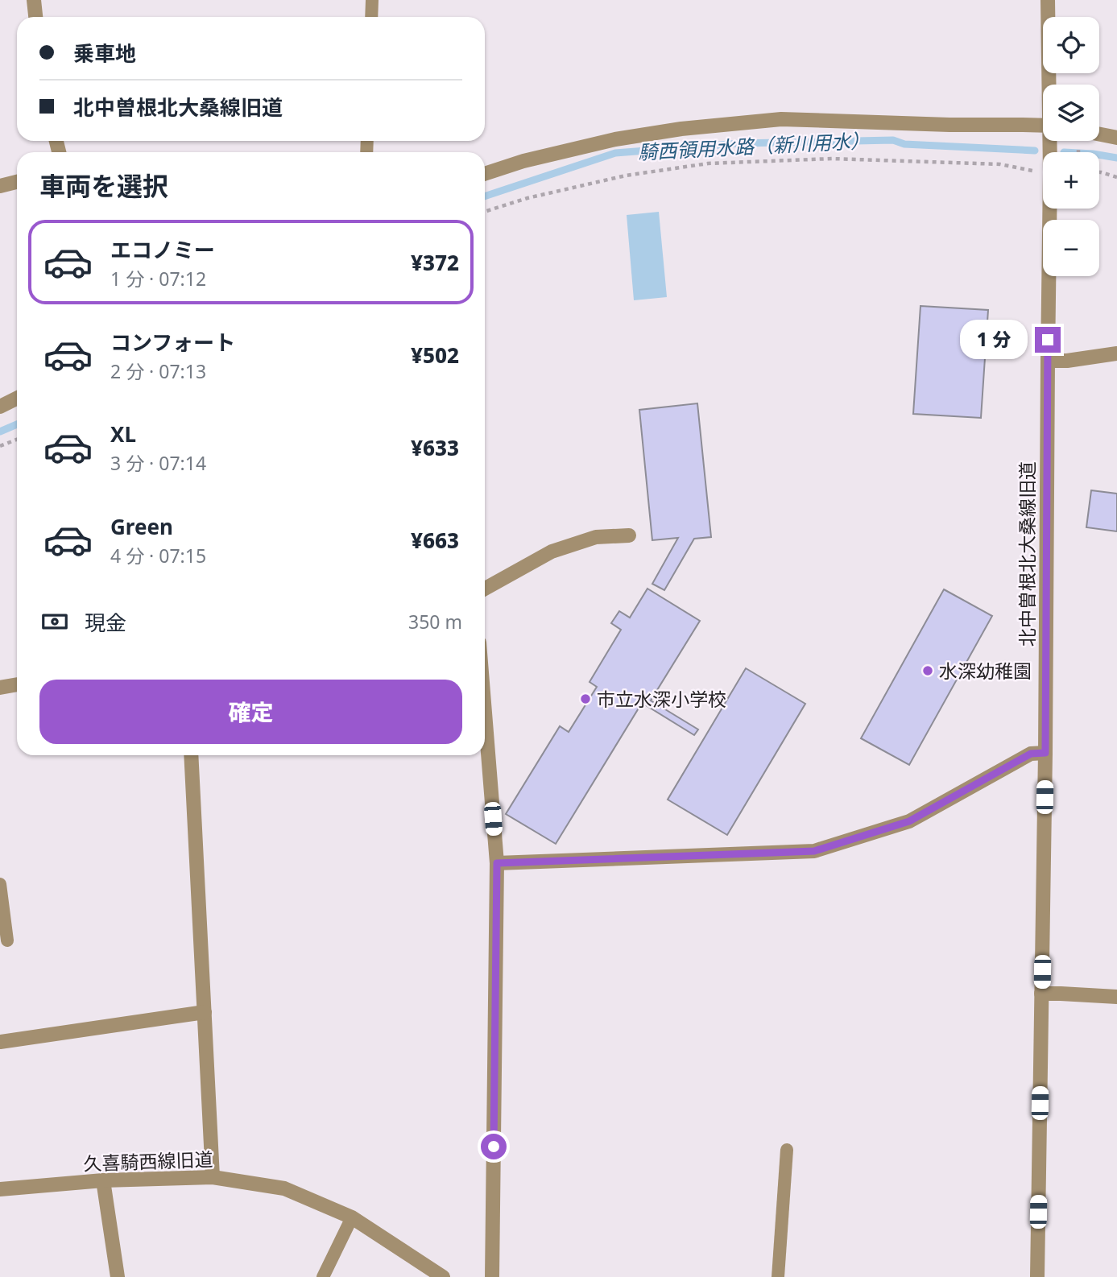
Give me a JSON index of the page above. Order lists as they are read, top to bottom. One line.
{"streets":{"street":["北中曽根北大桑線旧道","久喜騎西線旧道"]},"water":["騎西領用水路（新川用水）"],"places":["水深幼稚園","市立水深小学校"],"page":{"map_buttons":["+","−"],"banner":["乗車地","北中曽根北大桑線旧道"],"heading":"車両を選択","list":[{"name":"エコノミー","note":"1 分 · 07:12","value":"¥372"},{"name":"コンフォート","note":"2 分 · 07:13","value":"¥502"},{"name":"XL","note":"3 分 · 07:14","value":"¥633"},{"name":"Green","note":"4 分 · 07:15","value":"¥663"}],"bubble":"1 分","pay":["現金","350 m"],"buttons":"確定"}}
